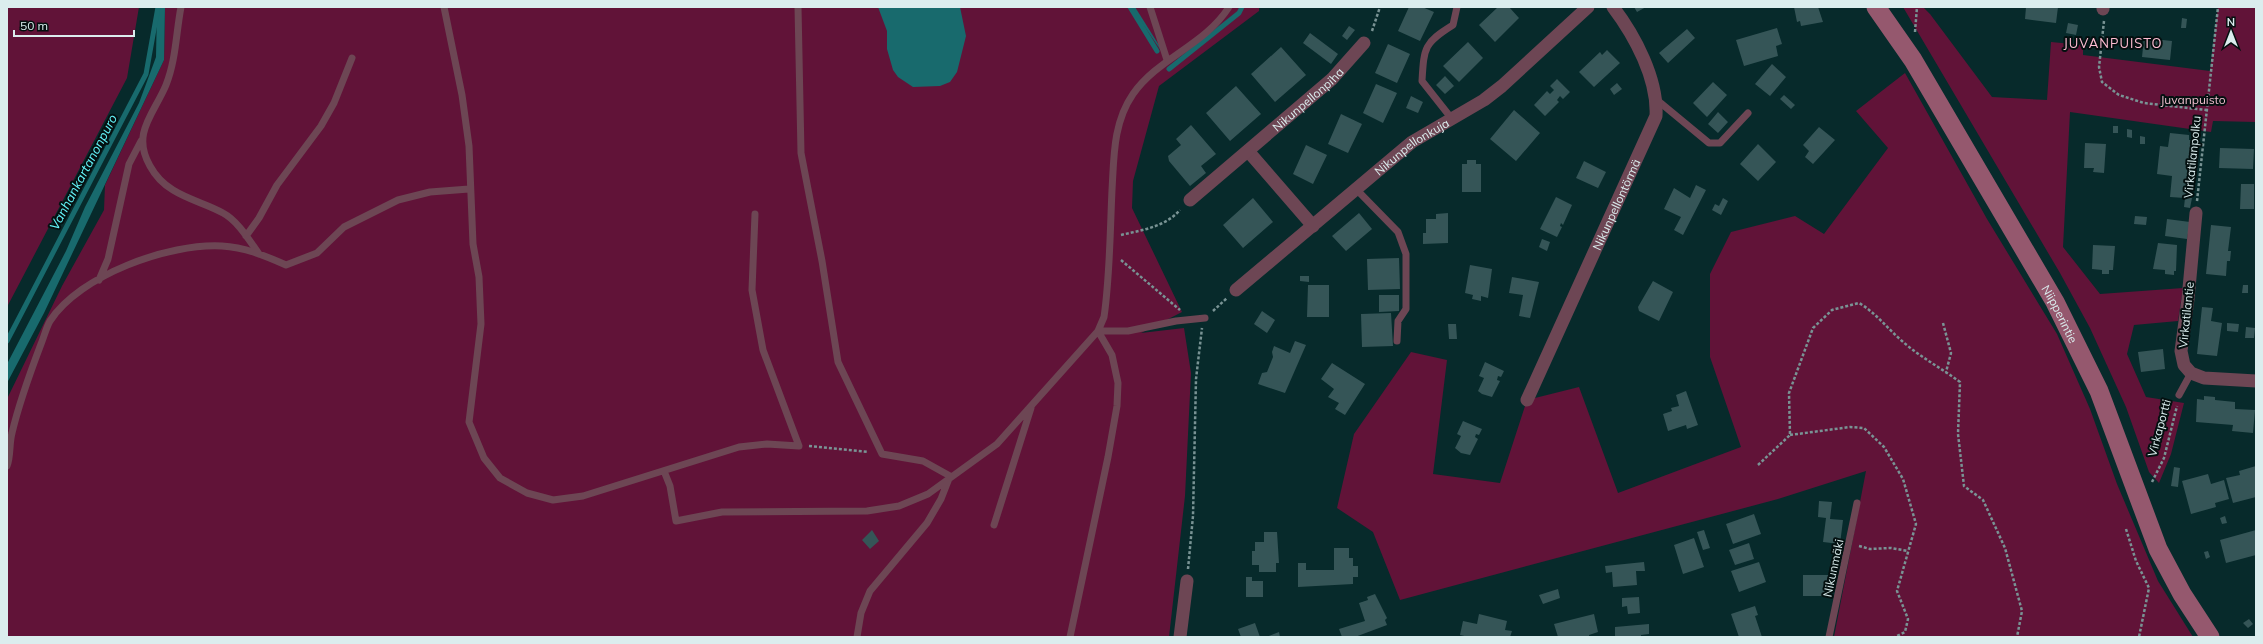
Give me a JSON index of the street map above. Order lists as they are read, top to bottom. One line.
{"streets":{"street":["Nikunpellonpiha","Nikunpellonkuja","Nikunpellontörmä","Niipperintie","Virkatilantie"],"lane":["Virkaportti","Nikunmäki"],"path":["Virkatilanpolku"]},"crossings":[["Virkatilanpolku","Virkatilantie"],["Virkatilantie","Virkaportti"]],"districts":["JUVANPUISTO"],"water":["Vanhankartanonpuro"],"parks":["Juvanpuisto"],"scale_bar":"50 m","north":"top"}
